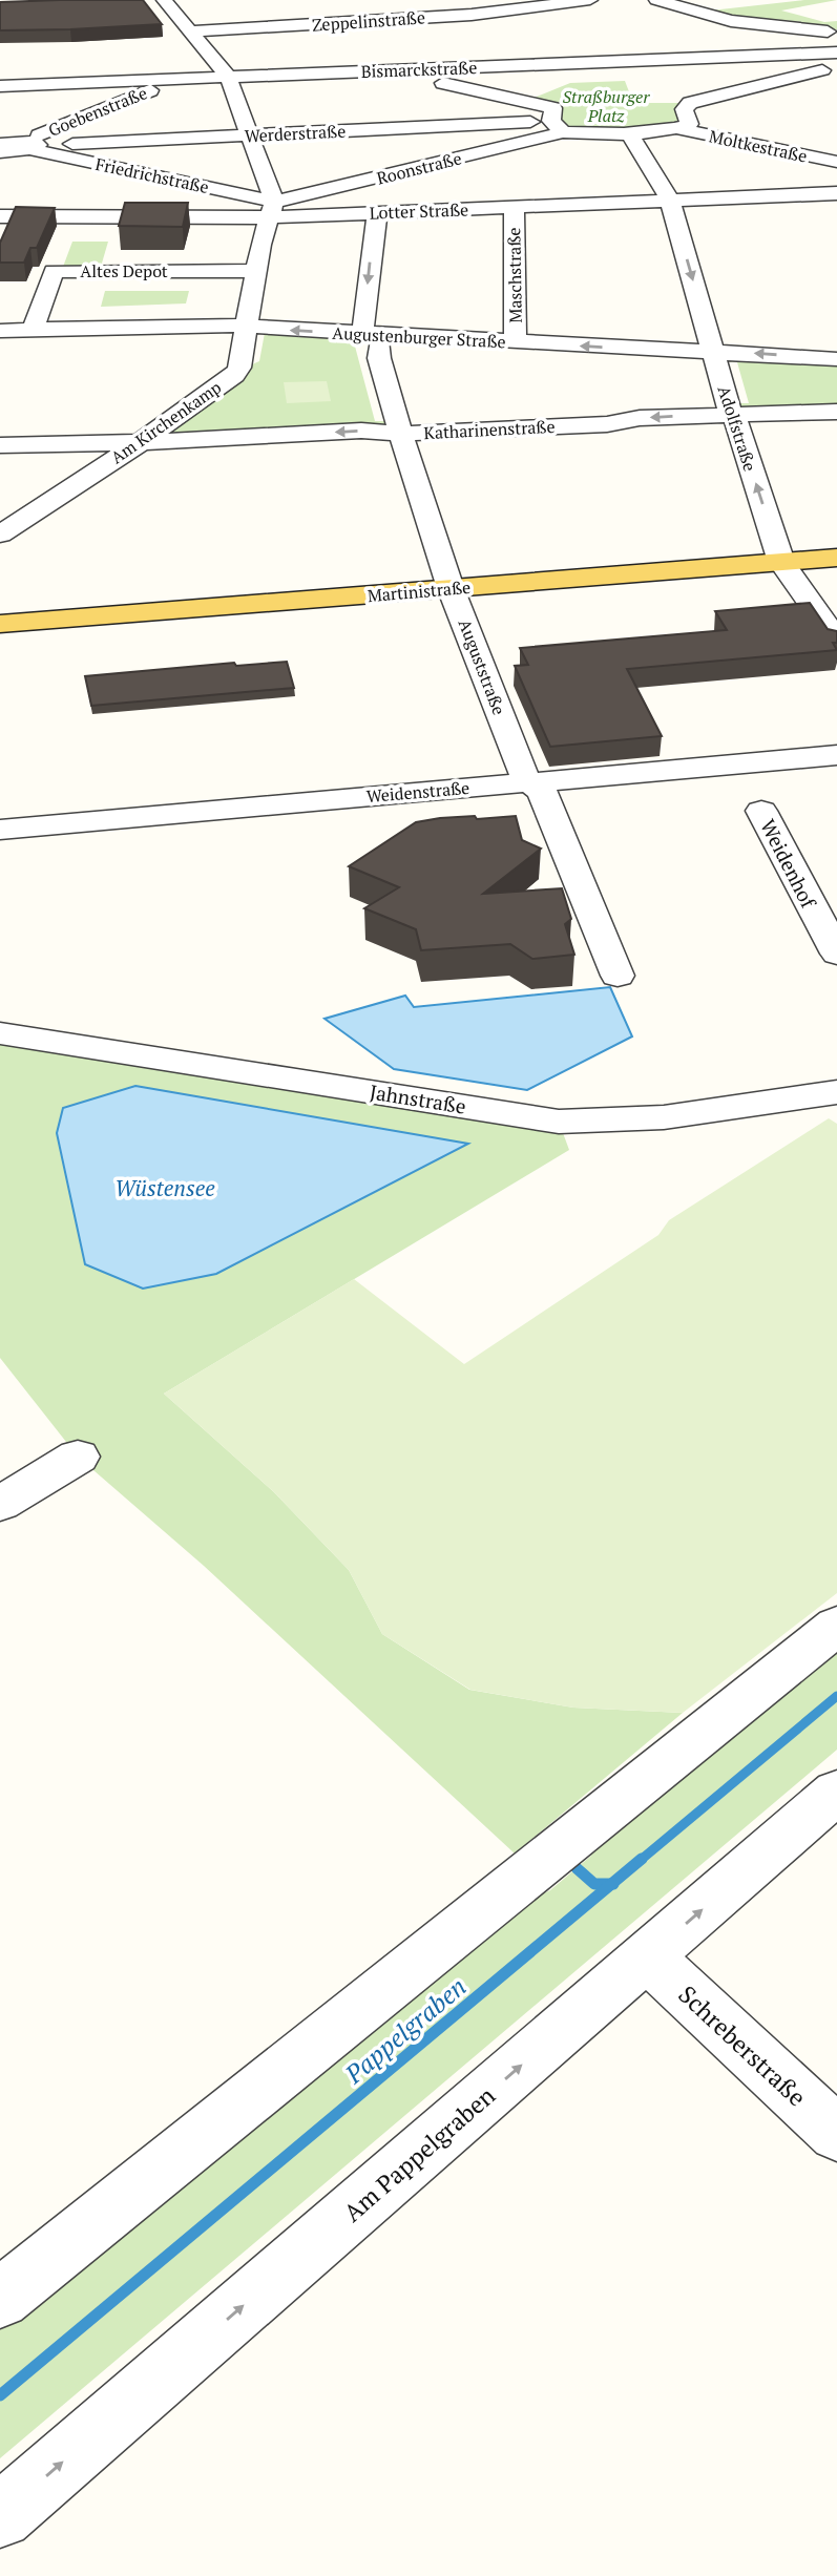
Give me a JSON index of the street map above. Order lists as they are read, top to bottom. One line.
{"streets":{"main road":["Martinistraße"],"street":["Zeppelinstraße","Bismarckstraße","Goebenstraße","Werderstraße","Moltkestraße","Roonstraße","Friedrichstraße","Lotter Straße","Altes Depot","Maschstraße","Augustenburger Straße","Am Kirchenkamp","Adolfstraße","Katharinenstraße","Auguststraße","Weidenstraße","Weidenhof","Jahnstraße","Schreberstraße","Am Pappelgraben"]},"crossings":[["Bismarckstraße","Goebenstraße"],["Goebenstraße","Werderstraße"],["Goebenstraße","Friedrichstraße"],["Werderstraße","Roonstraße"],["Werderstraße","Friedrichstraße"],["Roonstraße","Friedrichstraße"],["Roonstraße","Lotter Straße"],["Roonstraße","Am Kirchenkamp"],["Friedrichstraße","Lotter Straße"],["Friedrichstraße","Am Kirchenkamp"],["Lotter Straße","Maschstraße"],["Lotter Straße","Am Kirchenkamp"],["Lotter Straße","Adolfstraße"],["Lotter Straße","Auguststraße"],["Altes Depot","Augustenburger Straße"],["Altes Depot","Am Kirchenkamp"],["Maschstraße","Augustenburger Straße"],["Augustenburger Straße","Am Kirchenkamp"],["Augustenburger Straße","Adolfstraße"],["Augustenburger Straße","Auguststraße"],["Am Kirchenkamp","Katharinenstraße"],["Adolfstraße","Katharinenstraße"],["Adolfstraße","Martinistraße"],["Katharinenstraße","Auguststraße"],["Martinistraße","Auguststraße"],["Auguststraße","Weidenstraße"],["Weidenstraße","Weidenhof"],["Schreberstraße","Am Pappelgraben"]],"water":["Wüstensee","Pappelgraben"],"parks":["Straßburger Platz"]}
